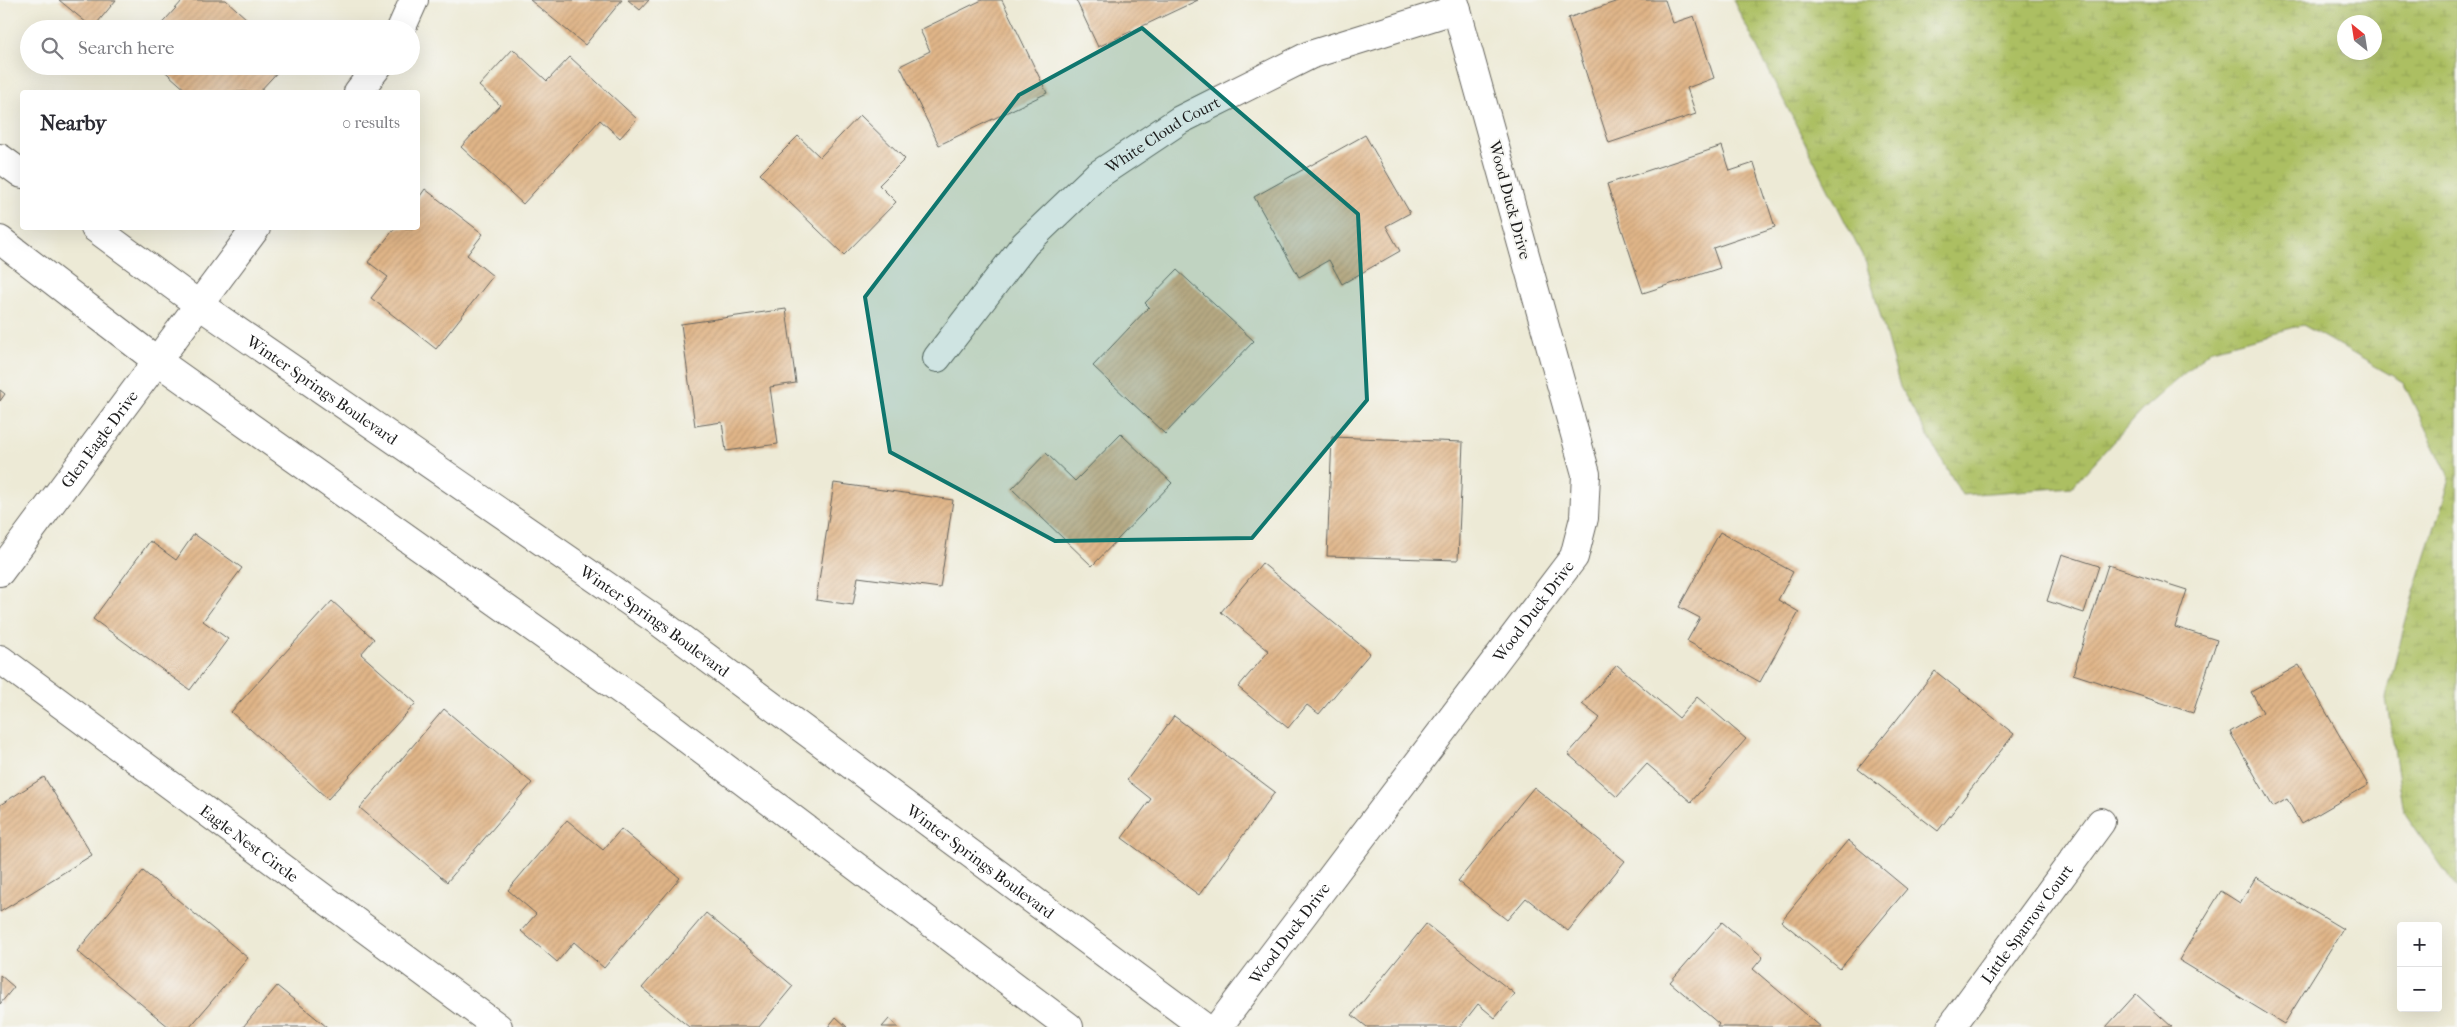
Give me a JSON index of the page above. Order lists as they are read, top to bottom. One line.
{"streets":{"street":["White Cloud Court","Wood Duck Drive","Winter Springs Boulevard","Glen Eagle Drive","Eagle Nest Circle","Little Sparrow Court"]},"crossings":[["White Cloud Court","Wood Duck Drive"],["Winter Springs Boulevard","Glen Eagle Drive"]],"north":"top left","page":{"search":"Search here","heading":["Nearby","0 results"],"map_buttons":["+","−"]}}
